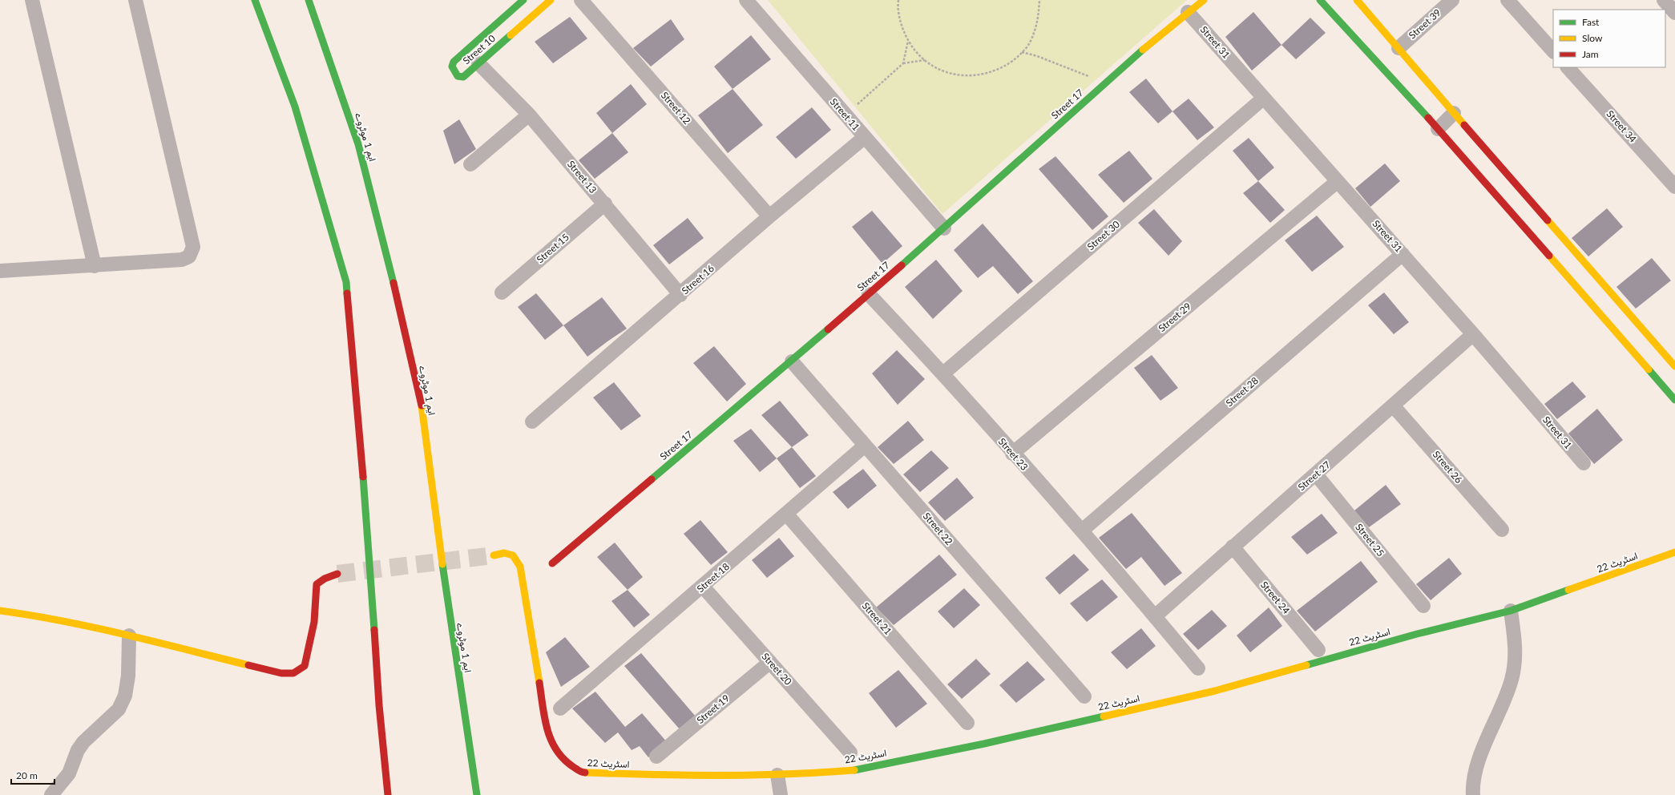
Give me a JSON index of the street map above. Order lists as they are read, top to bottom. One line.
{"streets":{"main road":["Street 10","Street 17","ایم 1 موٹروے","اسٹریٹ 22"],"street":["Street 39","Street 31","Street 12","Street 11","Street 34","Street 13","Street 30","Street 15","Street 16","Street 29","Street 28","Street 23","Street 26","Street 27","Street 22","Street 25","Street 18","Street 24","Street 21","Street 20","Street 19"]},"crossings":[["Street 31","Street 17"],["Street 31","Street 30"],["Street 31","Street 29"],["Street 31","Street 28"],["Street 31","Street 27"],["Street 10","Street 13"],["Street 17","Street 11"],["Street 17","Street 23"],["Street 17","Street 22"],["Street 12","Street 16"],["Street 11","Street 16"],["Street 13","Street 15"],["Street 13","Street 16"],["Street 30","Street 23"],["Street 29","Street 23"],["Street 28","Street 23"],["Street 23","Street 27"],["Street 26","Street 27"],["Street 27","Street 25"],["Street 27","Street 24"],["Street 22","Street 18"],["Street 18","Street 21"],["Street 18","Street 20"],["Street 20","Street 19"]],"legend":["Fast","Slow","Jam"],"scale_bar":"20 m"}
